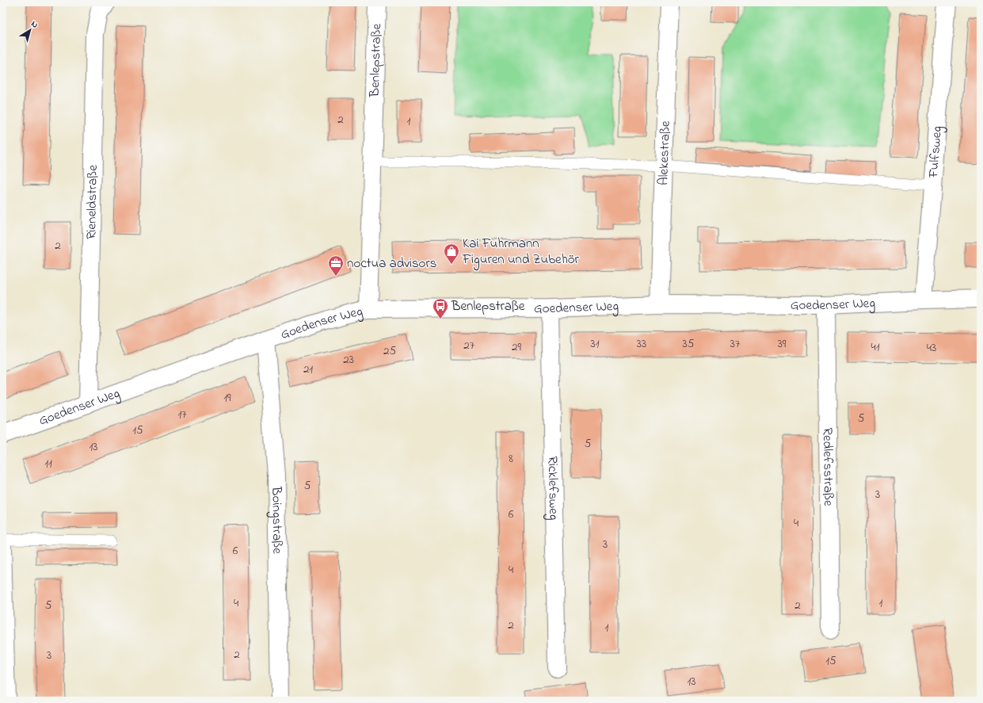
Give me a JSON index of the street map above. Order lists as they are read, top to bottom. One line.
{"streets":{"street":["Benlepstraße","Fulfsweg","Alekestraße","Rieneldstraße","Goedenser Weg","Redlefsstraße","Ricklefsweg","Boingstraße"]},"crossings":[["Benlepstraße","Goedenser Weg"],["Fulfsweg","Goedenser Weg"],["Alekestraße","Goedenser Weg"],["Rieneldstraße","Goedenser Weg"],["Goedenser Weg","Redlefsstraße"],["Goedenser Weg","Ricklefsweg"],["Goedenser Weg","Boingstraße"]],"places":{"shop":["Kai Fuhrmann Figuren und Zubehör"],"office":["noctua advisors"],"bus stop":["Benlepstraße"]},"house_numbers":["2","1","2","31","33","35","37","39","27","29","41","43","25","23","21","19","17","5","15","5","13","8","11","5","3","6","4","3","6","4","4","1","5","2","2","1","2","3","15","13"],"north":"top right"}
